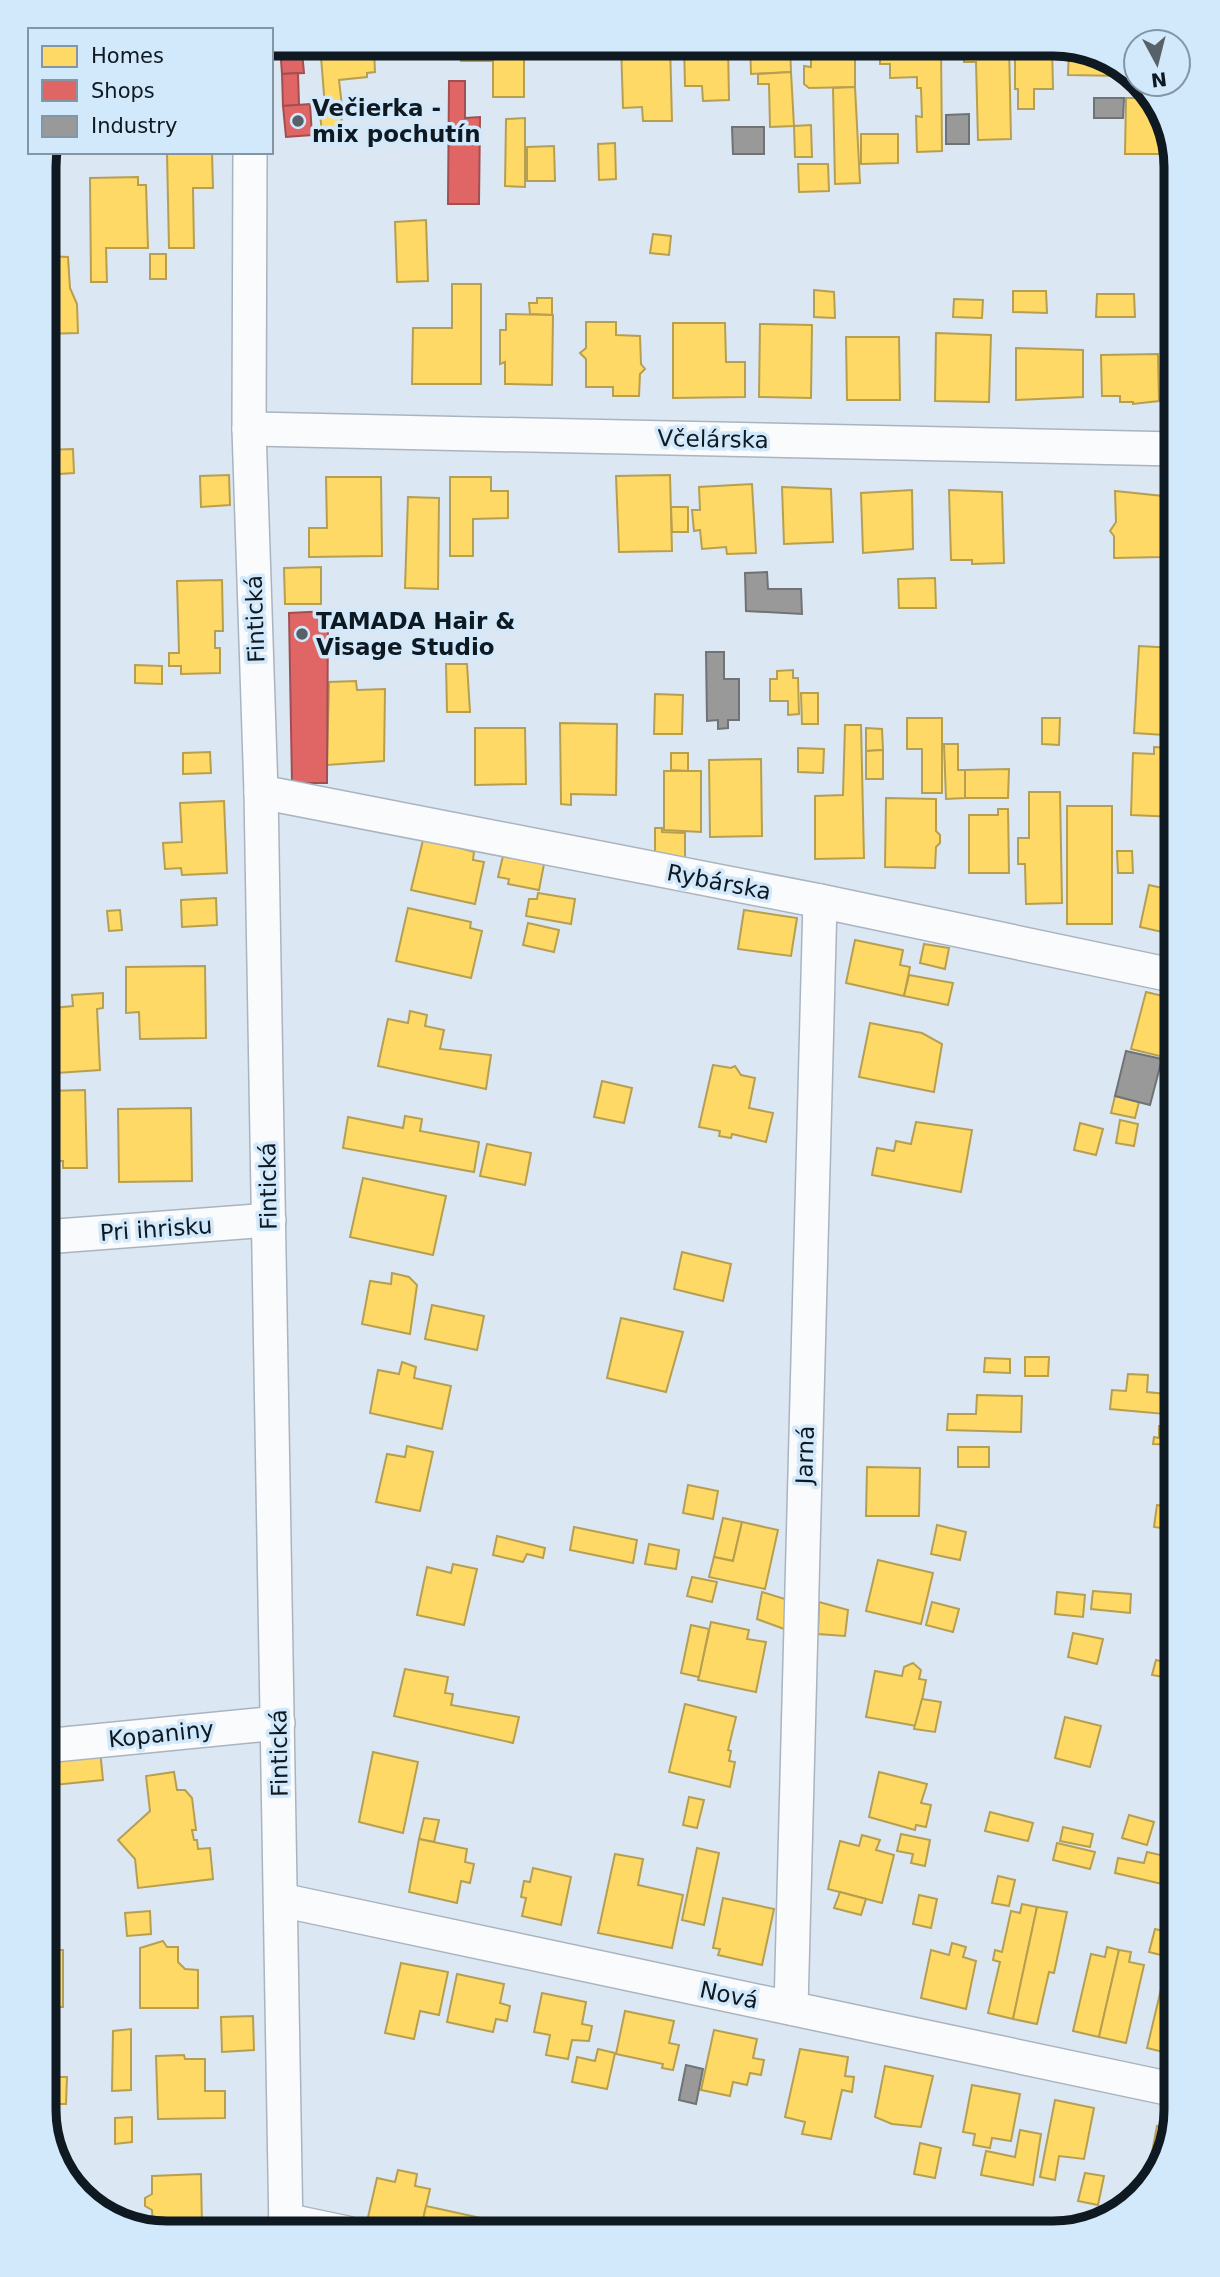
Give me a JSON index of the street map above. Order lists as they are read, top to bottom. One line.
{"streets":{"street":["Včelárska","Fintická","Rybárska","Pri ihrisku","Jarná","Kopaniny","Nová"]},"crossings":[["Včelárska","Fintická"],["Fintická","Rybárska"],["Fintická","Pri ihrisku"],["Fintická","Kopaniny"],["Fintická","Nová"],["Rybárska","Jarná"],["Jarná","Nová"]],"places":["Večierka - mix pochutín","TAMADA Hair & Visage Studio"],"legend":["Homes","Shops","Industry"],"north":"bottom"}
